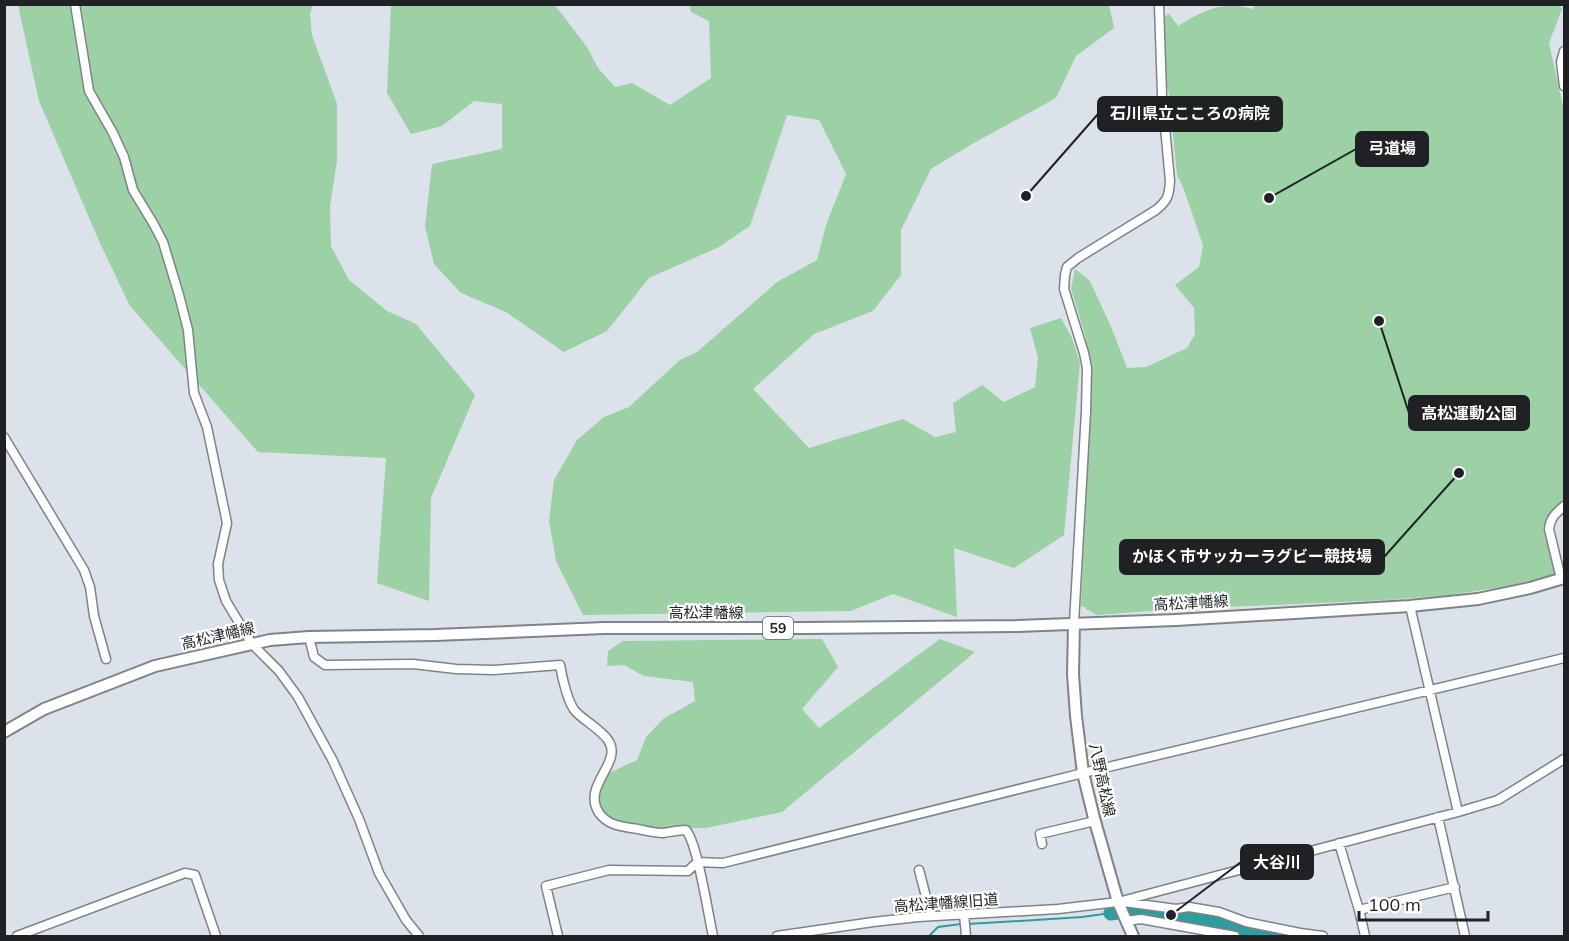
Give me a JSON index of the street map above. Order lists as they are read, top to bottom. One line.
{"streets":{"main road":["高松津幡線","59","八野高松線"],"street":["高松津幡線旧道"]},"crossings":[["高松津幡線","八野高松線"],["八野高松線","高松津幡線旧道"]],"places":["石川県立こころの病院","弓道場","高松運動公園","かほく市サッカーラグビー競技場","大谷川"],"scale_bar":"100 m"}
